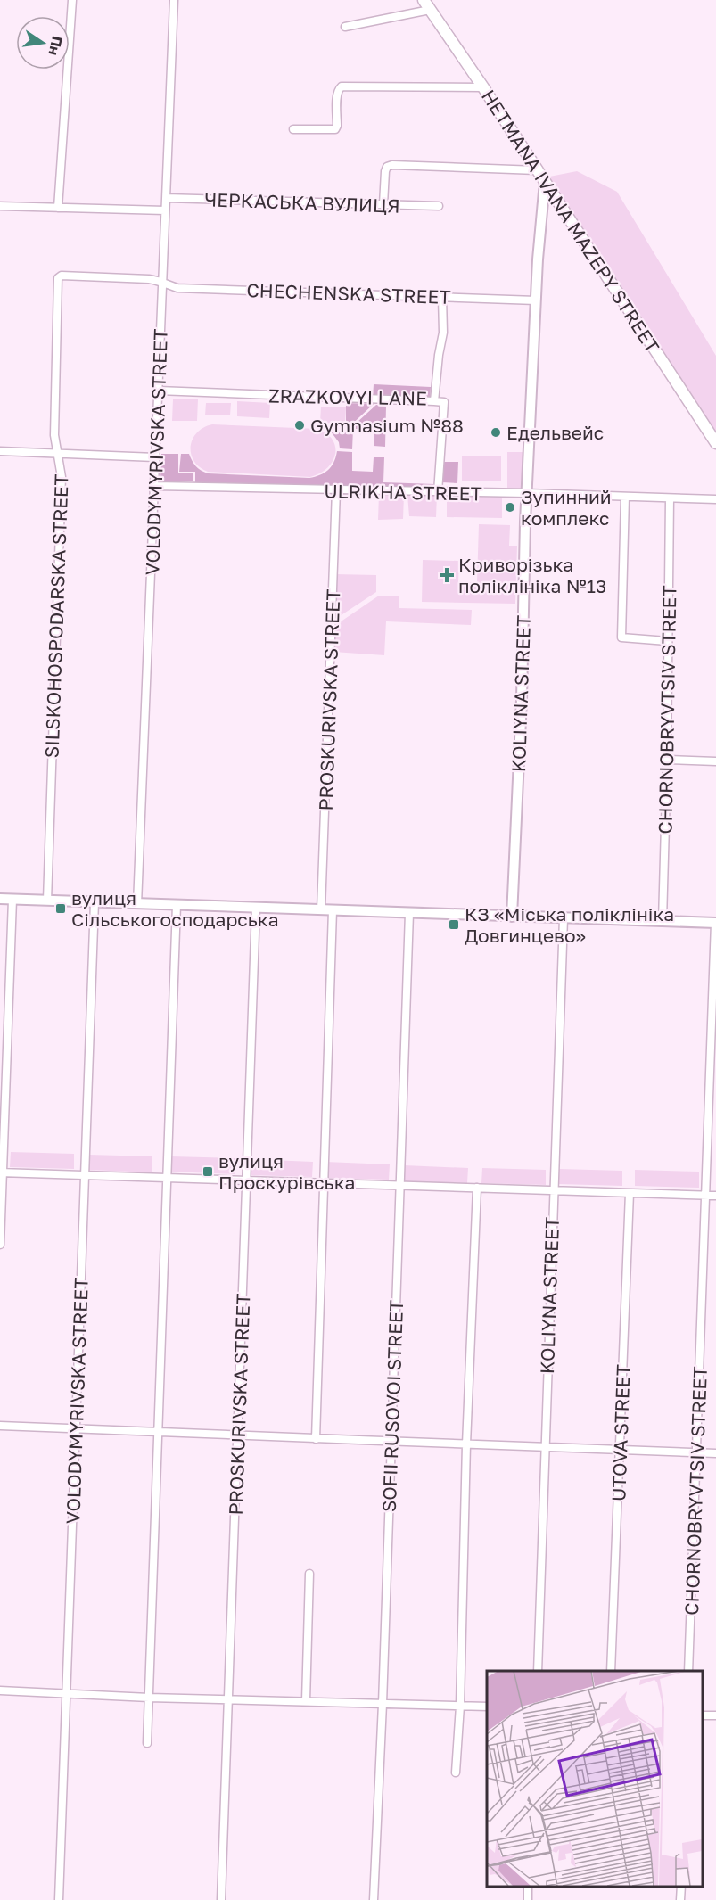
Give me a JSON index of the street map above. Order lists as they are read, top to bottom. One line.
{"streets":{"main road":["HETMANA IVANA MAZEPY STREET"],"street":["ЧЕРКАСЬКА ВУЛИЦЯ","CHECHENSKA STREET","ZRAZKOVYI LANE","VOLODYMYRIVSKA STREET","ULRIKHA STREET","SILSKOHOSPODARSKA STREET","KOLIYNA STREET","PROSKURIVSKA STREET","CHORNOBRYVTSIV STREET","SOFII RUSOVOI STREET","UTOVA STREET"]},"crossings":[["ЧЕРКАСЬКА ВУЛИЦЯ","VOLODYMYRIVSKA STREET"],["HETMANA IVANA MAZEPY STREET","KOLIYNA STREET"],["CHECHENSKA STREET","ZRAZKOVYI LANE"],["CHECHENSKA STREET","VOLODYMYRIVSKA STREET"],["CHECHENSKA STREET","SILSKOHOSPODARSKA STREET"],["CHECHENSKA STREET","KOLIYNA STREET"],["ZRAZKOVYI LANE","VOLODYMYRIVSKA STREET"],["VOLODYMYRIVSKA STREET","ULRIKHA STREET"],["VOLODYMYRIVSKA STREET","SILSKOHOSPODARSKA STREET"],["ULRIKHA STREET","KOLIYNA STREET"],["ULRIKHA STREET","PROSKURIVSKA STREET"],["ULRIKHA STREET","CHORNOBRYVTSIV STREET"]],"places":{"other":["Gymnasium №88","Едельвейс","Зупинний комплекс"],"health":["Криворізька поліклініка №13"],"transit":["вулиця Сільськогосподарська","КЗ «Міська поліклініка Довгинцево»","вулиця Проскурівська"]},"north":"right"}
